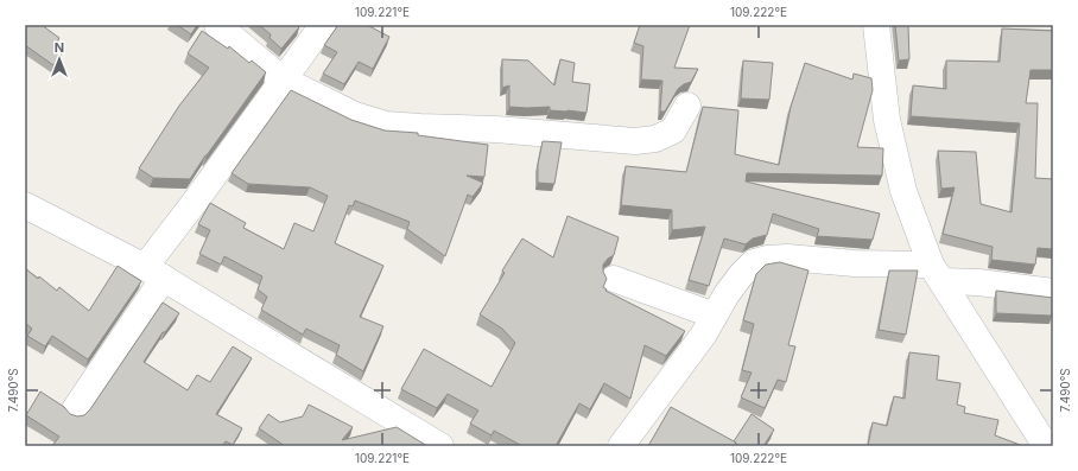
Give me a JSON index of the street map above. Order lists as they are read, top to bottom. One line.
{"north":"top","coordinates":["109.221°E","109.222°E","7.490°S"]}
